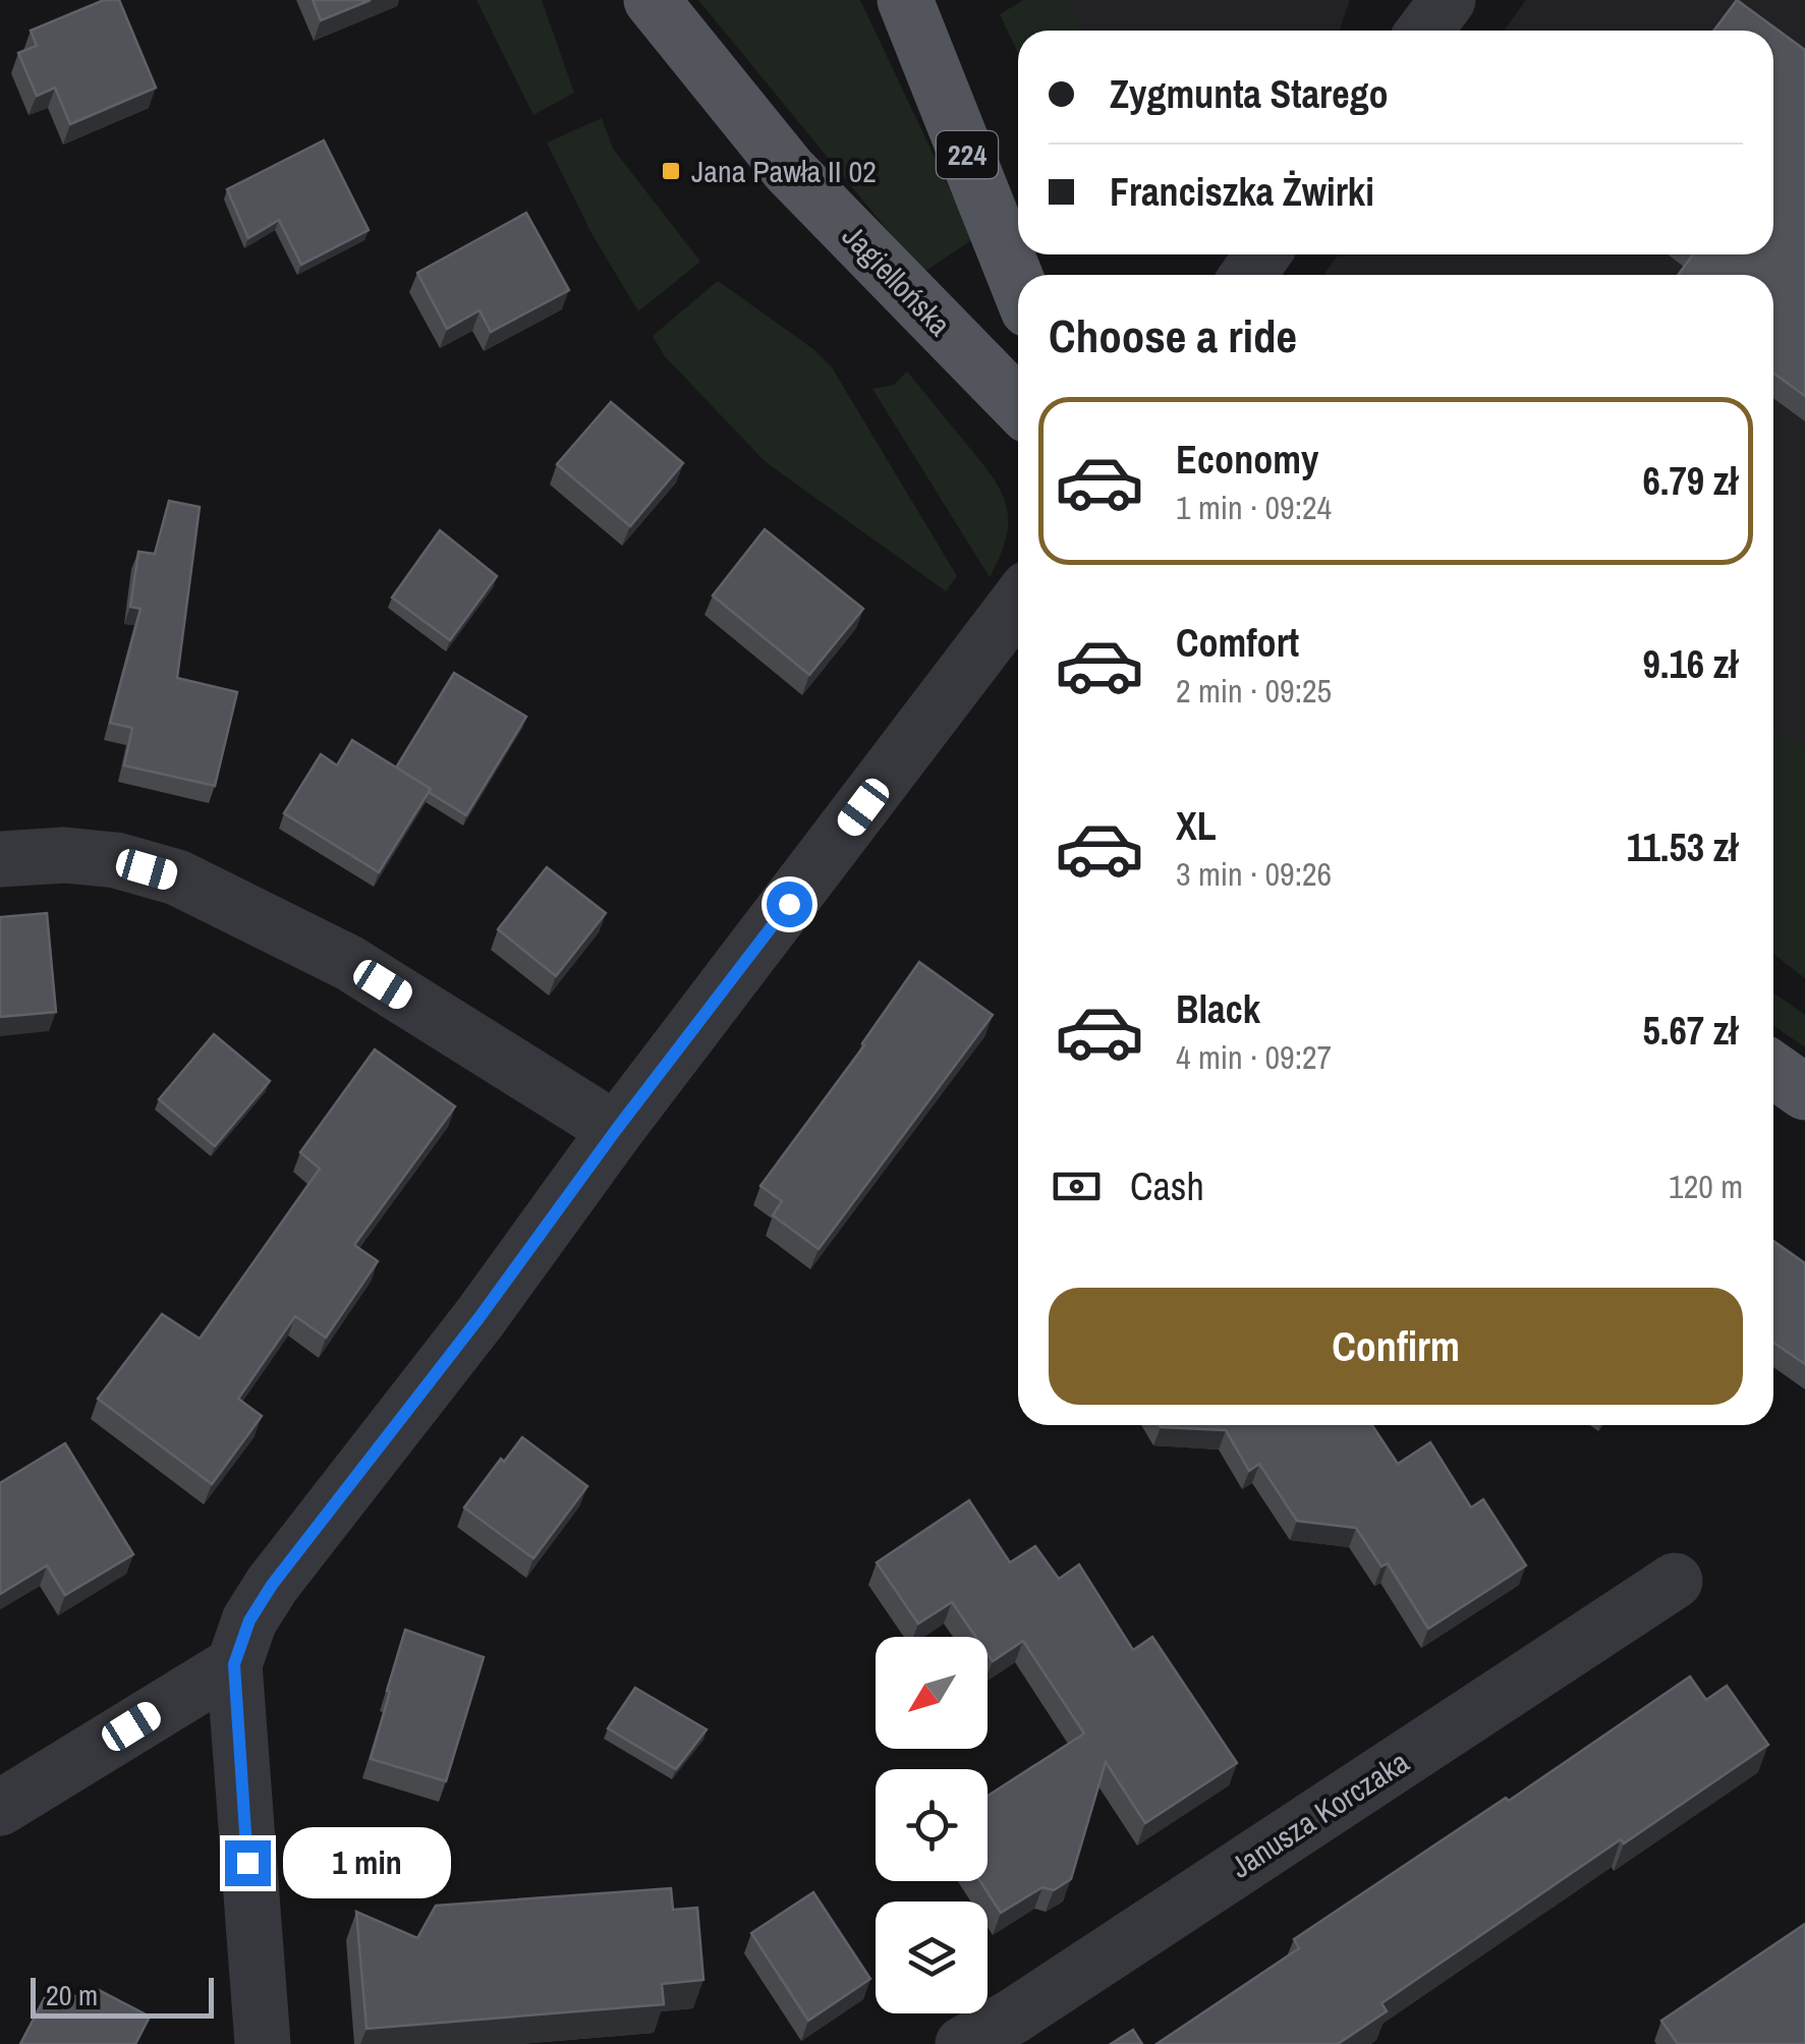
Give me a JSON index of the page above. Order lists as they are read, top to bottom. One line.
{"streets":{"main road":["224","Jagiellońska"],"street":["Janusza Korczaka"]},"places":{"transit":["Jana Pawła II 02"]},"scale_bar":"20 m","north":"bottom left","page":{"banner":["Zygmunta Starego","Franciszka Żwirki"],"heading":"Choose a ride","list":[{"name":"Economy","note":"1 min · 09:24","value":"6.79 zł"},{"name":"Comfort","note":"2 min · 09:25","value":"9.16 zł"},{"name":"XL","note":"3 min · 09:26","value":"11.53 zł"},{"name":"Black","note":"4 min · 09:27","value":"5.67 zł"}],"pay":["Cash","120 m"],"buttons":"Confirm","bubble":"1 min","scale":"20 m"}}
